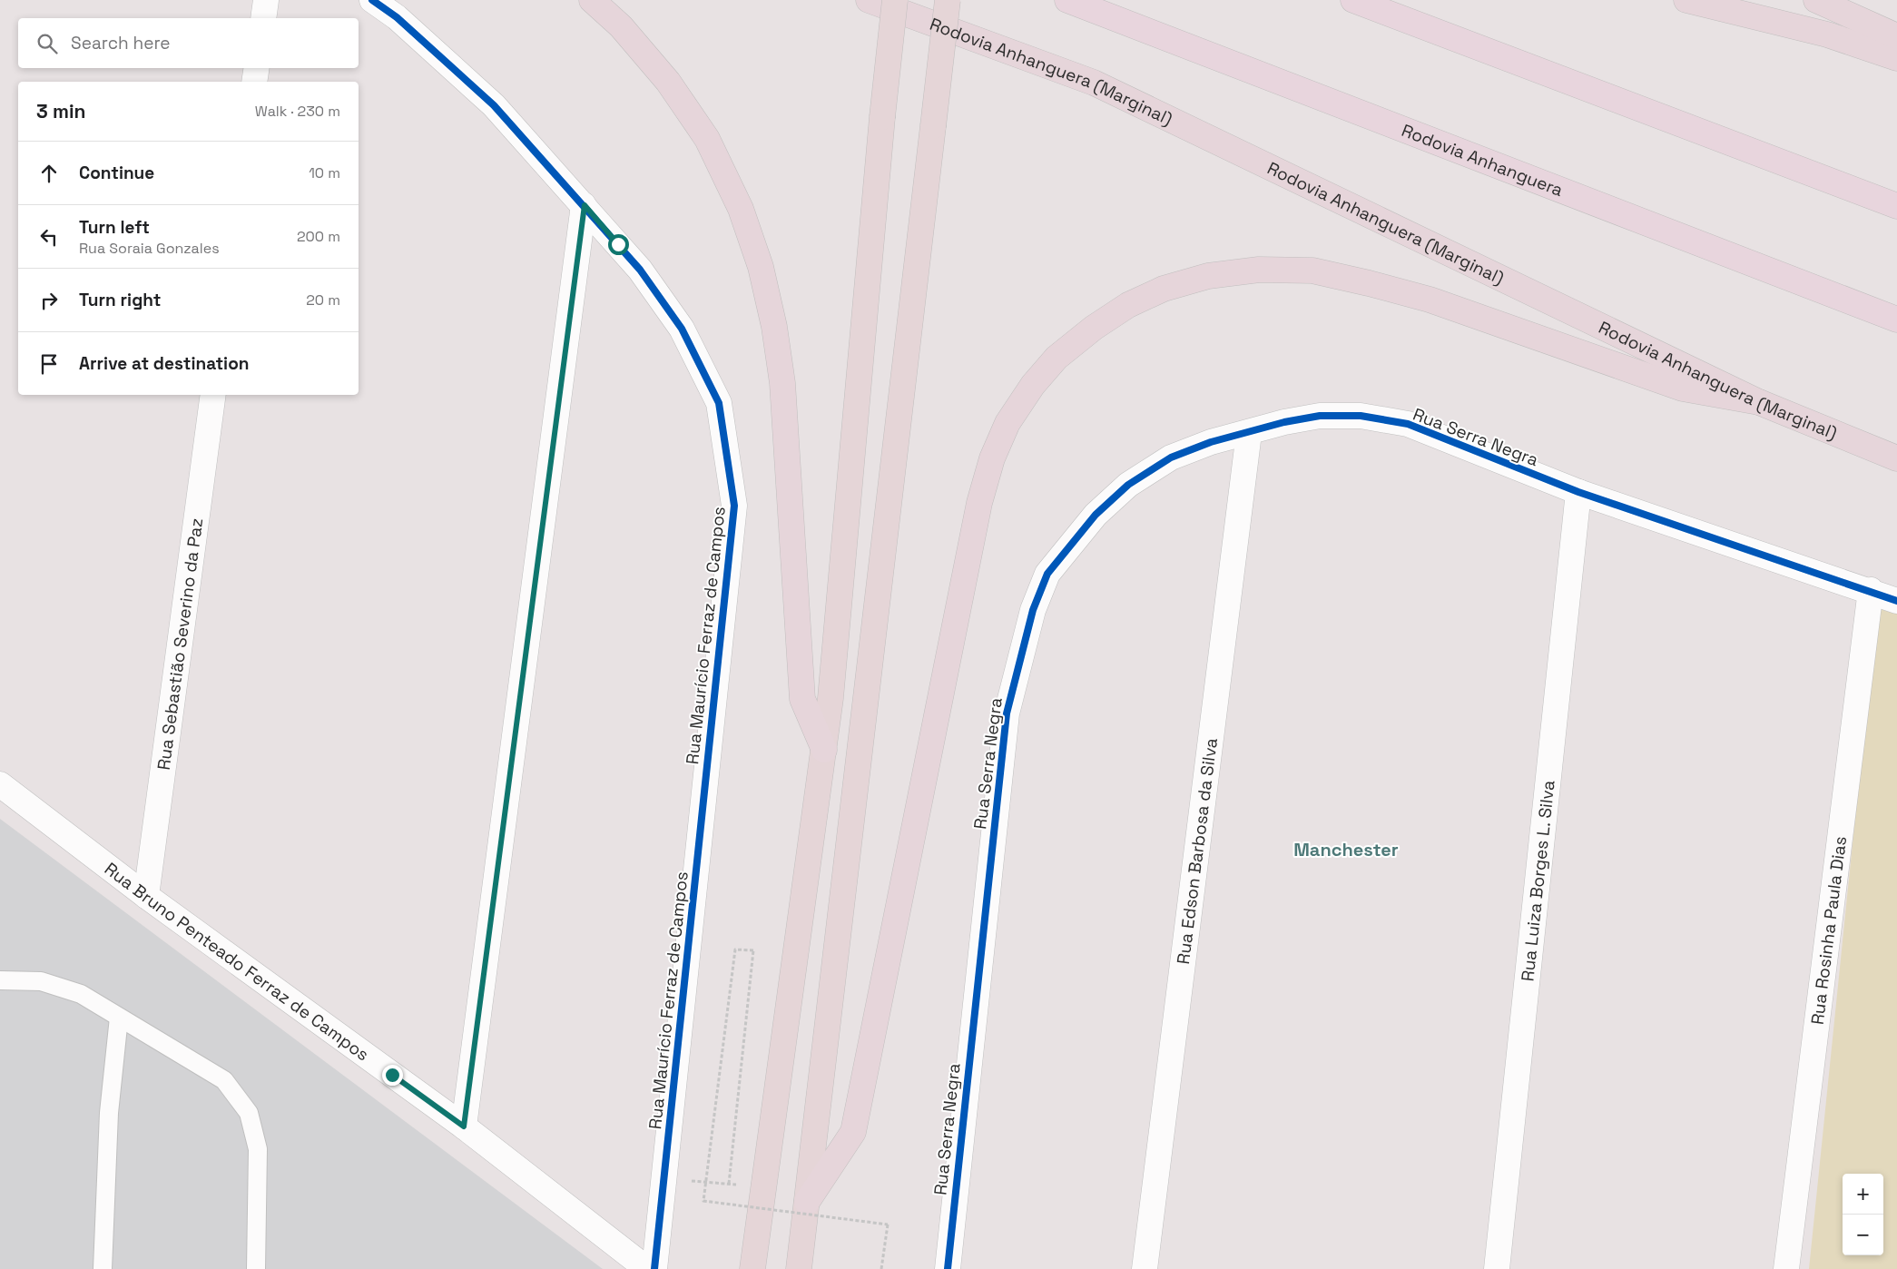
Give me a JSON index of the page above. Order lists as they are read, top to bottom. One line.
{"streets":{"highway":["Rodovia Anhanguera (Marginal)","Rodovia Anhanguera"],"street":["Rua Serra Negra","Rua Maurício Ferraz de Campos","Rua Sebastião Severino da Paz","Rua Edson Barbosa da Silva","Rua Luiza Borges L. Silva","Rua Rosinha Paula Dias","Rua Bruno Penteado Ferraz de Campos"]},"crossings":[["Rua Serra Negra","Rua Edson Barbosa da Silva"],["Rua Serra Negra","Rua Luiza Borges L. Silva"],["Rua Serra Negra","Rua Rosinha Paula Dias"],["Rua Sebastião Severino da Paz","Rua Bruno Penteado Ferraz de Campos"]],"districts":["Manchester"],"page":{"search":"Search here","heading":["3 min","Walk · 230 m"],"list":[["Continue","10 m"],["Turn left","Rua Soraia Gonzales","200 m"],["Turn right","20 m"],"Arrive at destination"],"map_buttons":["+","−"]}}
